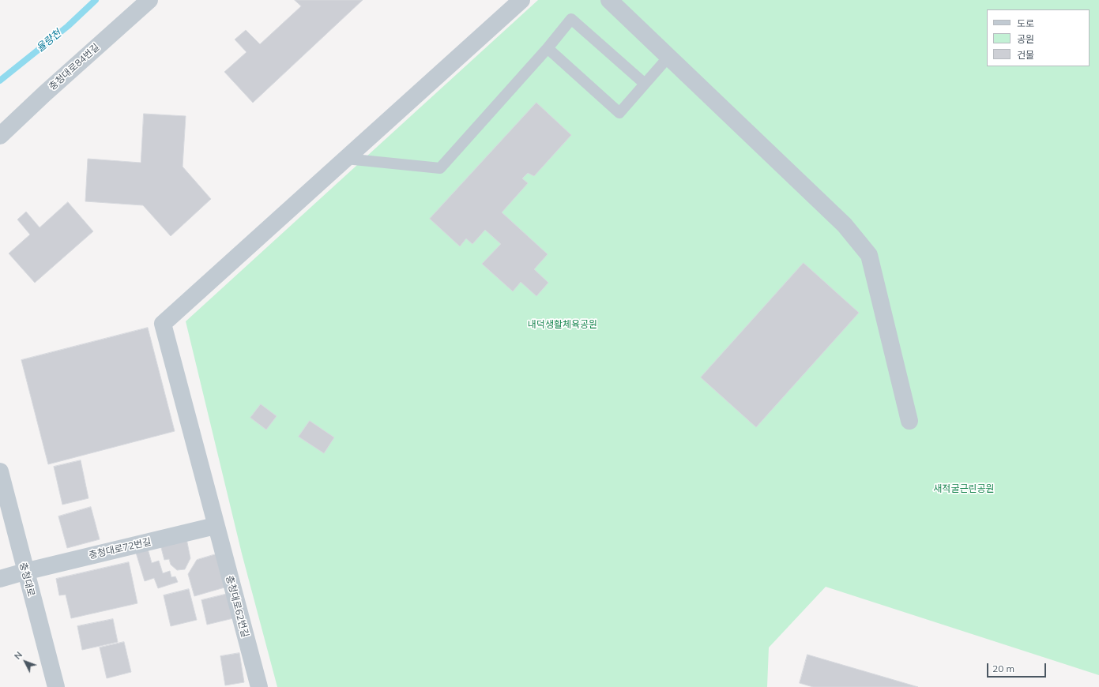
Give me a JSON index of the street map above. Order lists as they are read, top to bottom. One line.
{"streets":{"street":["충청대로84번길","충청대로72번길","충청대로","충청대로62번길"]},"crossings":[["충청대로72번길","충청대로"],["충청대로72번길","충청대로62번길"]],"water":["율량천"],"parks":["내덕생활체육공원","새적굴근린공원"],"legend":["도로","공원","건물"],"scale_bar":"20 m","north":"top left"}
